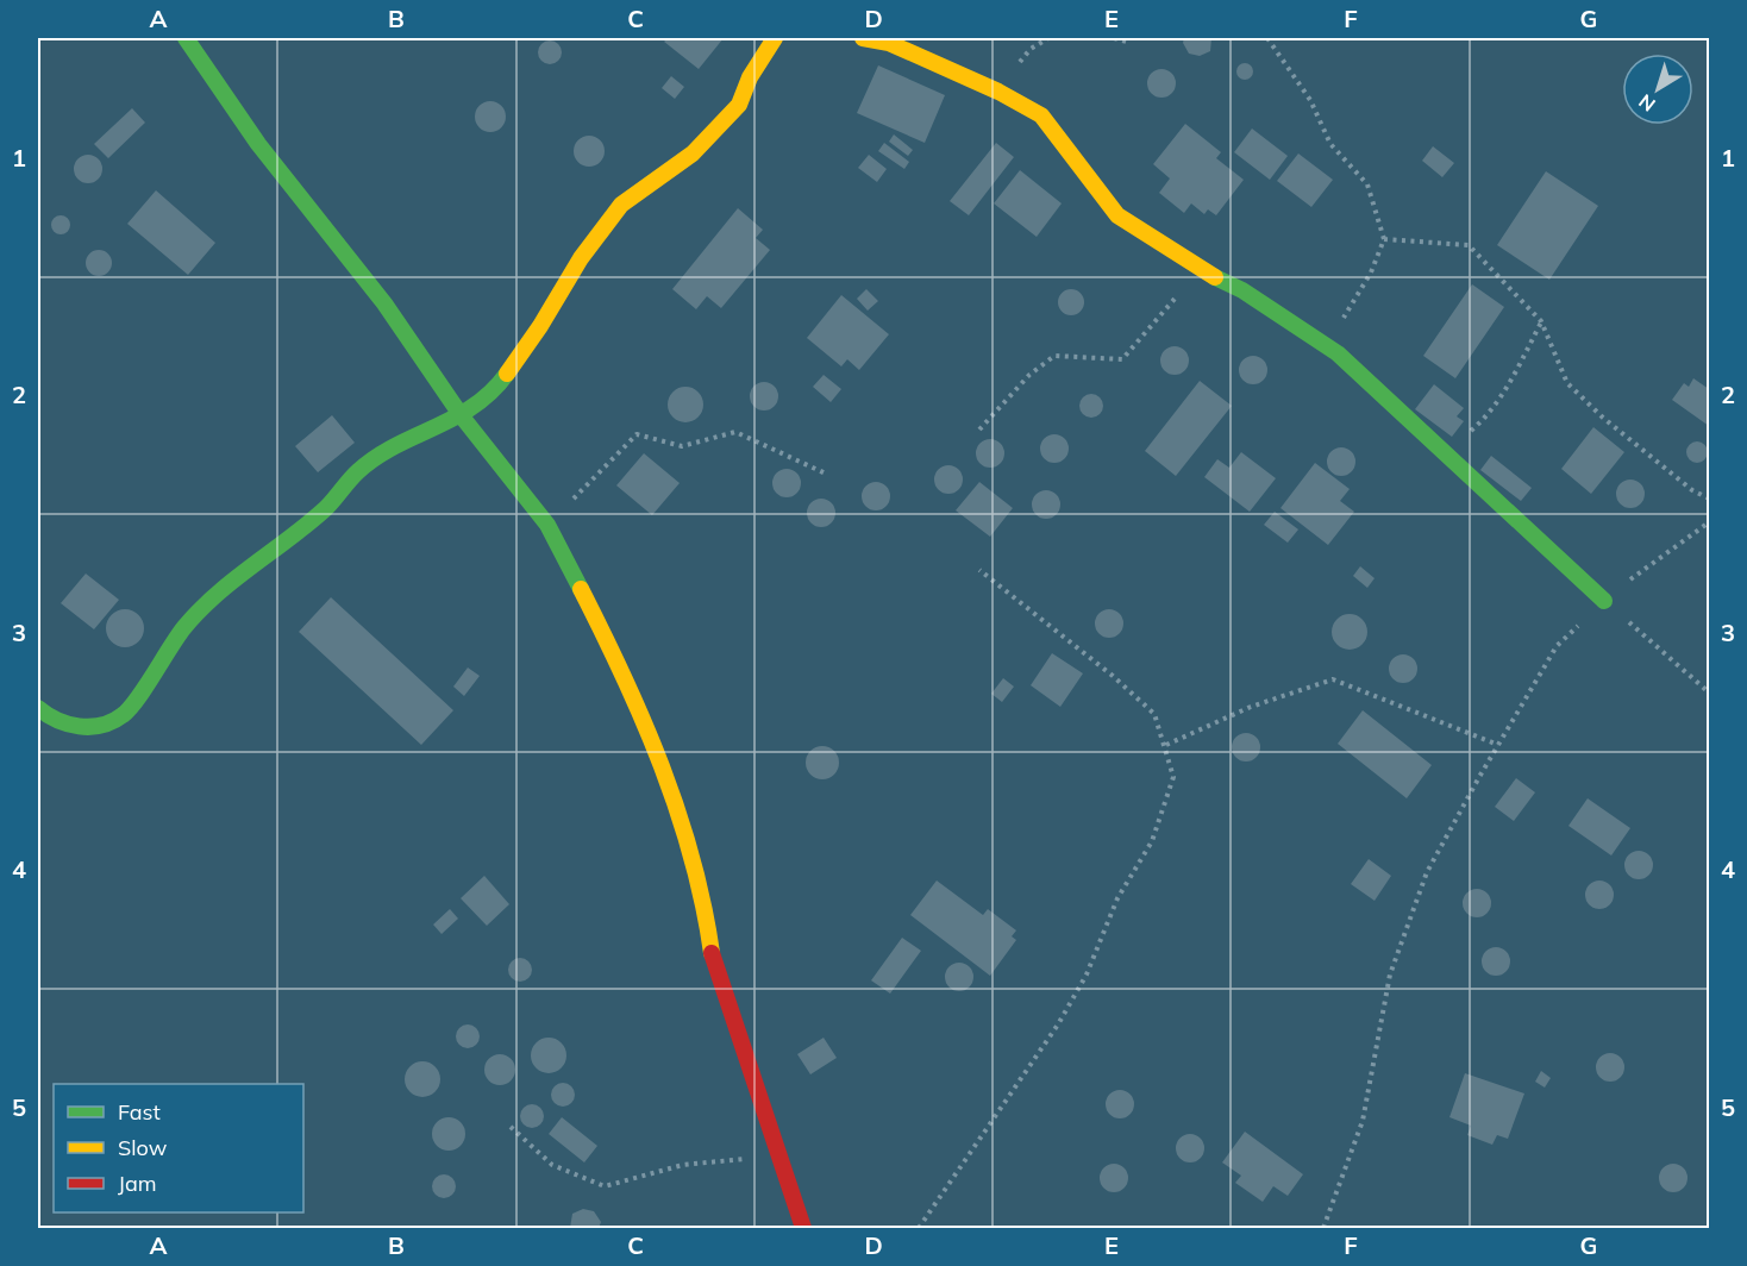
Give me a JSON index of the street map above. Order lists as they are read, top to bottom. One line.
{"legend":["Fast","Slow","Jam"],"north":"bottom left","grid":{"columns":["A","B","C","D","E","F","G"],"rows":["1","2","3","4","5"]}}
